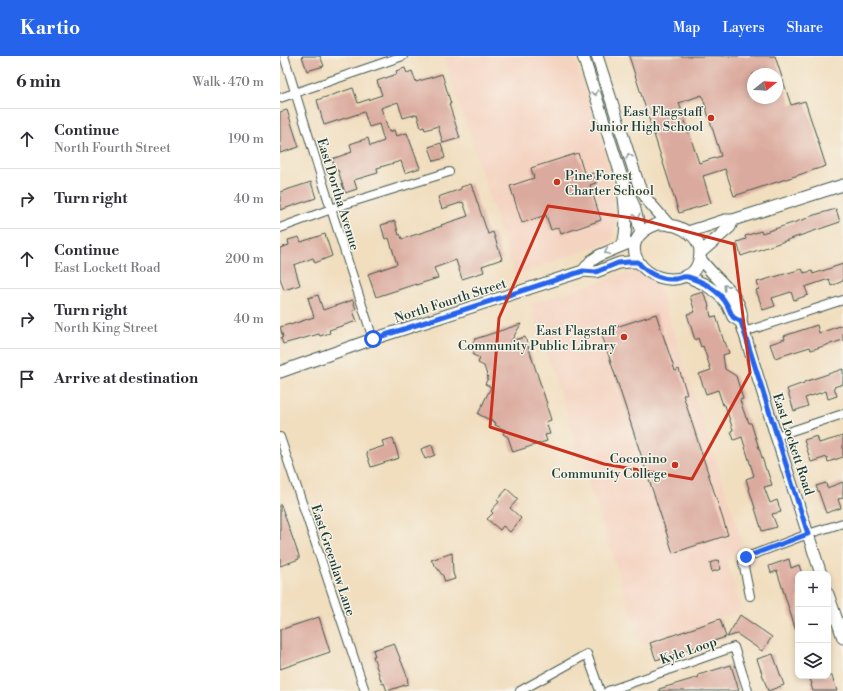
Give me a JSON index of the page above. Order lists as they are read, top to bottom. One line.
{"streets":{"main road":["North Fourth Street","East Lockett Road"],"street":["East Dortha Avenue","East Greenlaw Lane","Kyle Loop"]},"crossings":[["East Dortha Avenue","North Fourth Street"],["North Fourth Street","East Lockett Road"]],"places":["East Flagstaff Junior High School","Pine Forest Charter School","East Flagstaff Community Public Library","Coconino Community College"],"north":"right","page":{"header":"Kartio","nav":["Map","Layers","Share"],"heading":["6 min","Walk · 470 m"],"list":[["Continue","North Fourth Street","190 m"],["Turn right","40 m"],["Continue","East Lockett Road","200 m"],["Turn right","North King Street","40 m"],"Arrive at destination"],"map_buttons":["+","−"]}}
